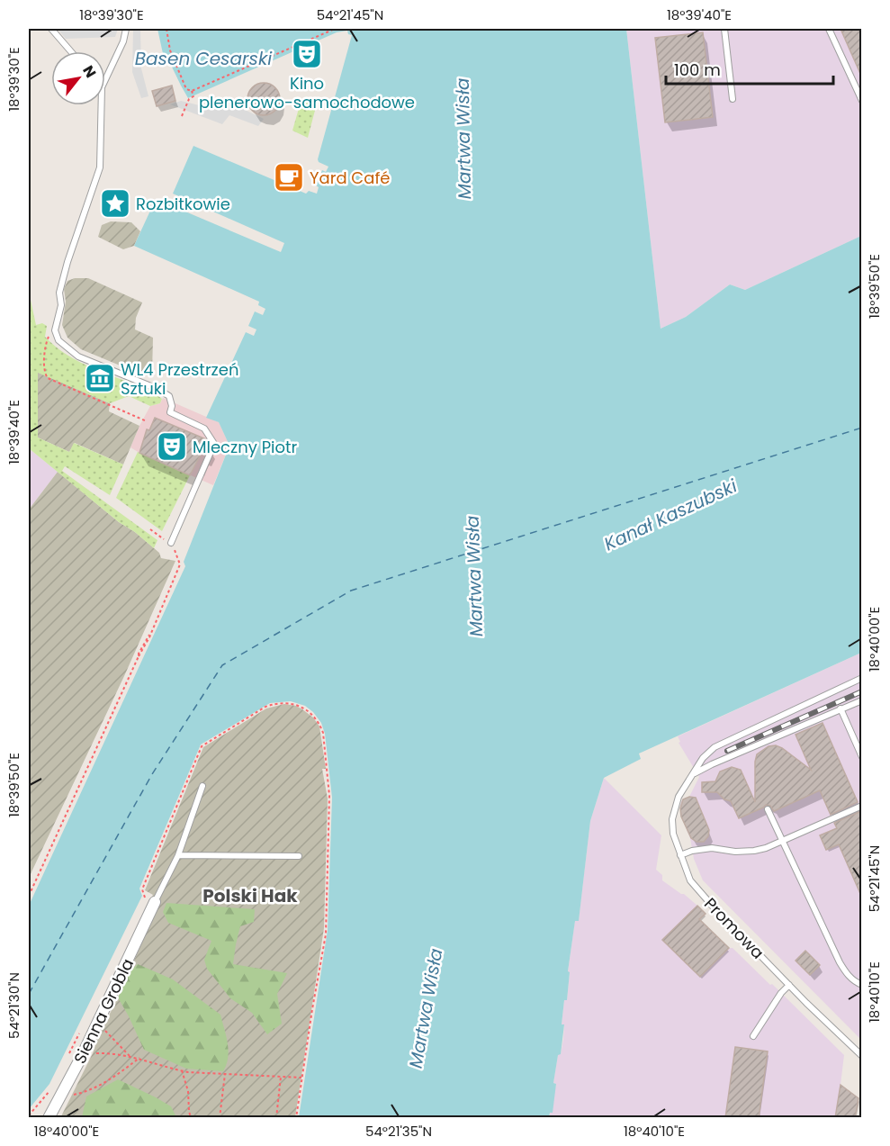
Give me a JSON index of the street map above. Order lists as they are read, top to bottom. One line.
{"streets":{"street":["Sienna Grobla"],"lane":["Promowa"]},"districts":["Polski Hak"],"water":["Basen Cesarski","Martwa Wisła","Kanał Kaszubski"],"places":{"theatre":["Kino plenerowo-samochodowe","Mleczny Piotr"],"cafe":["Yard Café"],"place":["Rozbitkowie"],"museum":["WL4 Przestrzeń Sztuki"]},"scale_bar":"100 m","north":"top right","coordinates":["18°39'30\"E","54°21'45\"N","18°39'40\"E","18°39'50\"E","18°40'00\"E","18°40'10\"E","54°21'30\"N","54°21'35\"N"]}
